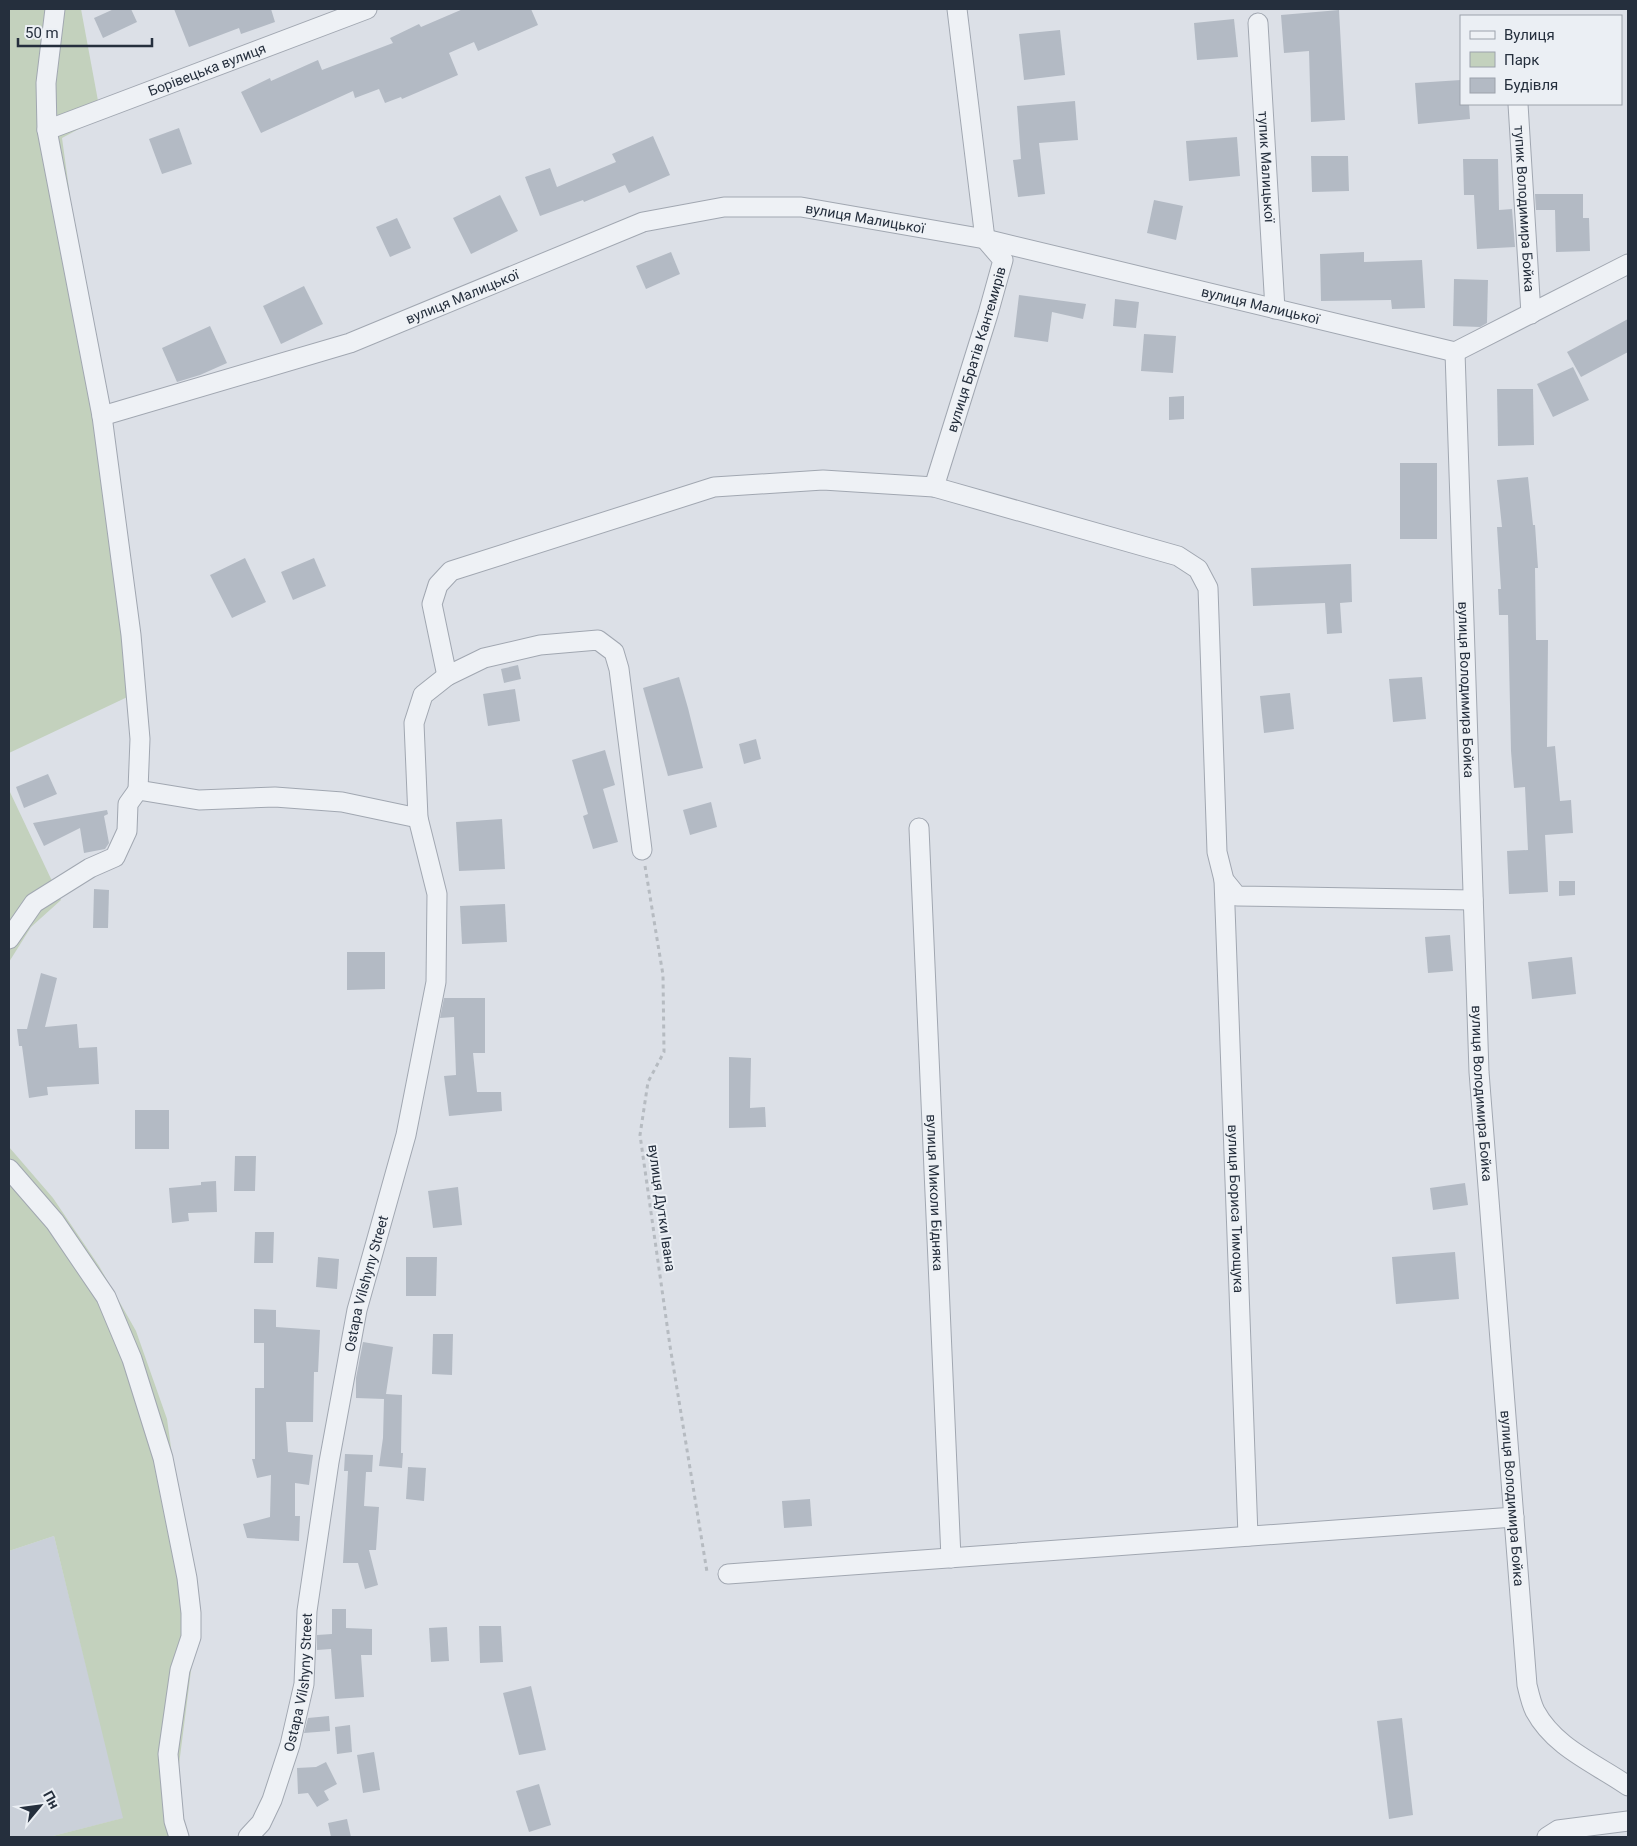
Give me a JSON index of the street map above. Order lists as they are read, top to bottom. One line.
{"streets":{"street":["Борівецька вулиця","тупик Малицької","тупик Володимира Бойка","вулиця Малицької","вулиця Братів Кантемирів","вулиця Володимира Бойка","вулиця Миколи Бідняка","вулиця Бориса Тимощука","Ostapa Vilshyny Street"],"path":["вулиця Дутки Івана"]},"crossings":[["тупик Малицької","вулиця Малицької"],["вулиця Малицької","вулиця Братів Кантемирів"],["вулиця Малицької","вулиця Володимира Бойка"],["вулиця Братів Кантемирів","вулиця Бориса Тимощука"],["вулиця Бориса Тимощука","Ostapa Vilshyny Street"]],"legend":["Вулиця","Парк","Будівля"],"scale_bar":"50 m","north":"top right"}
